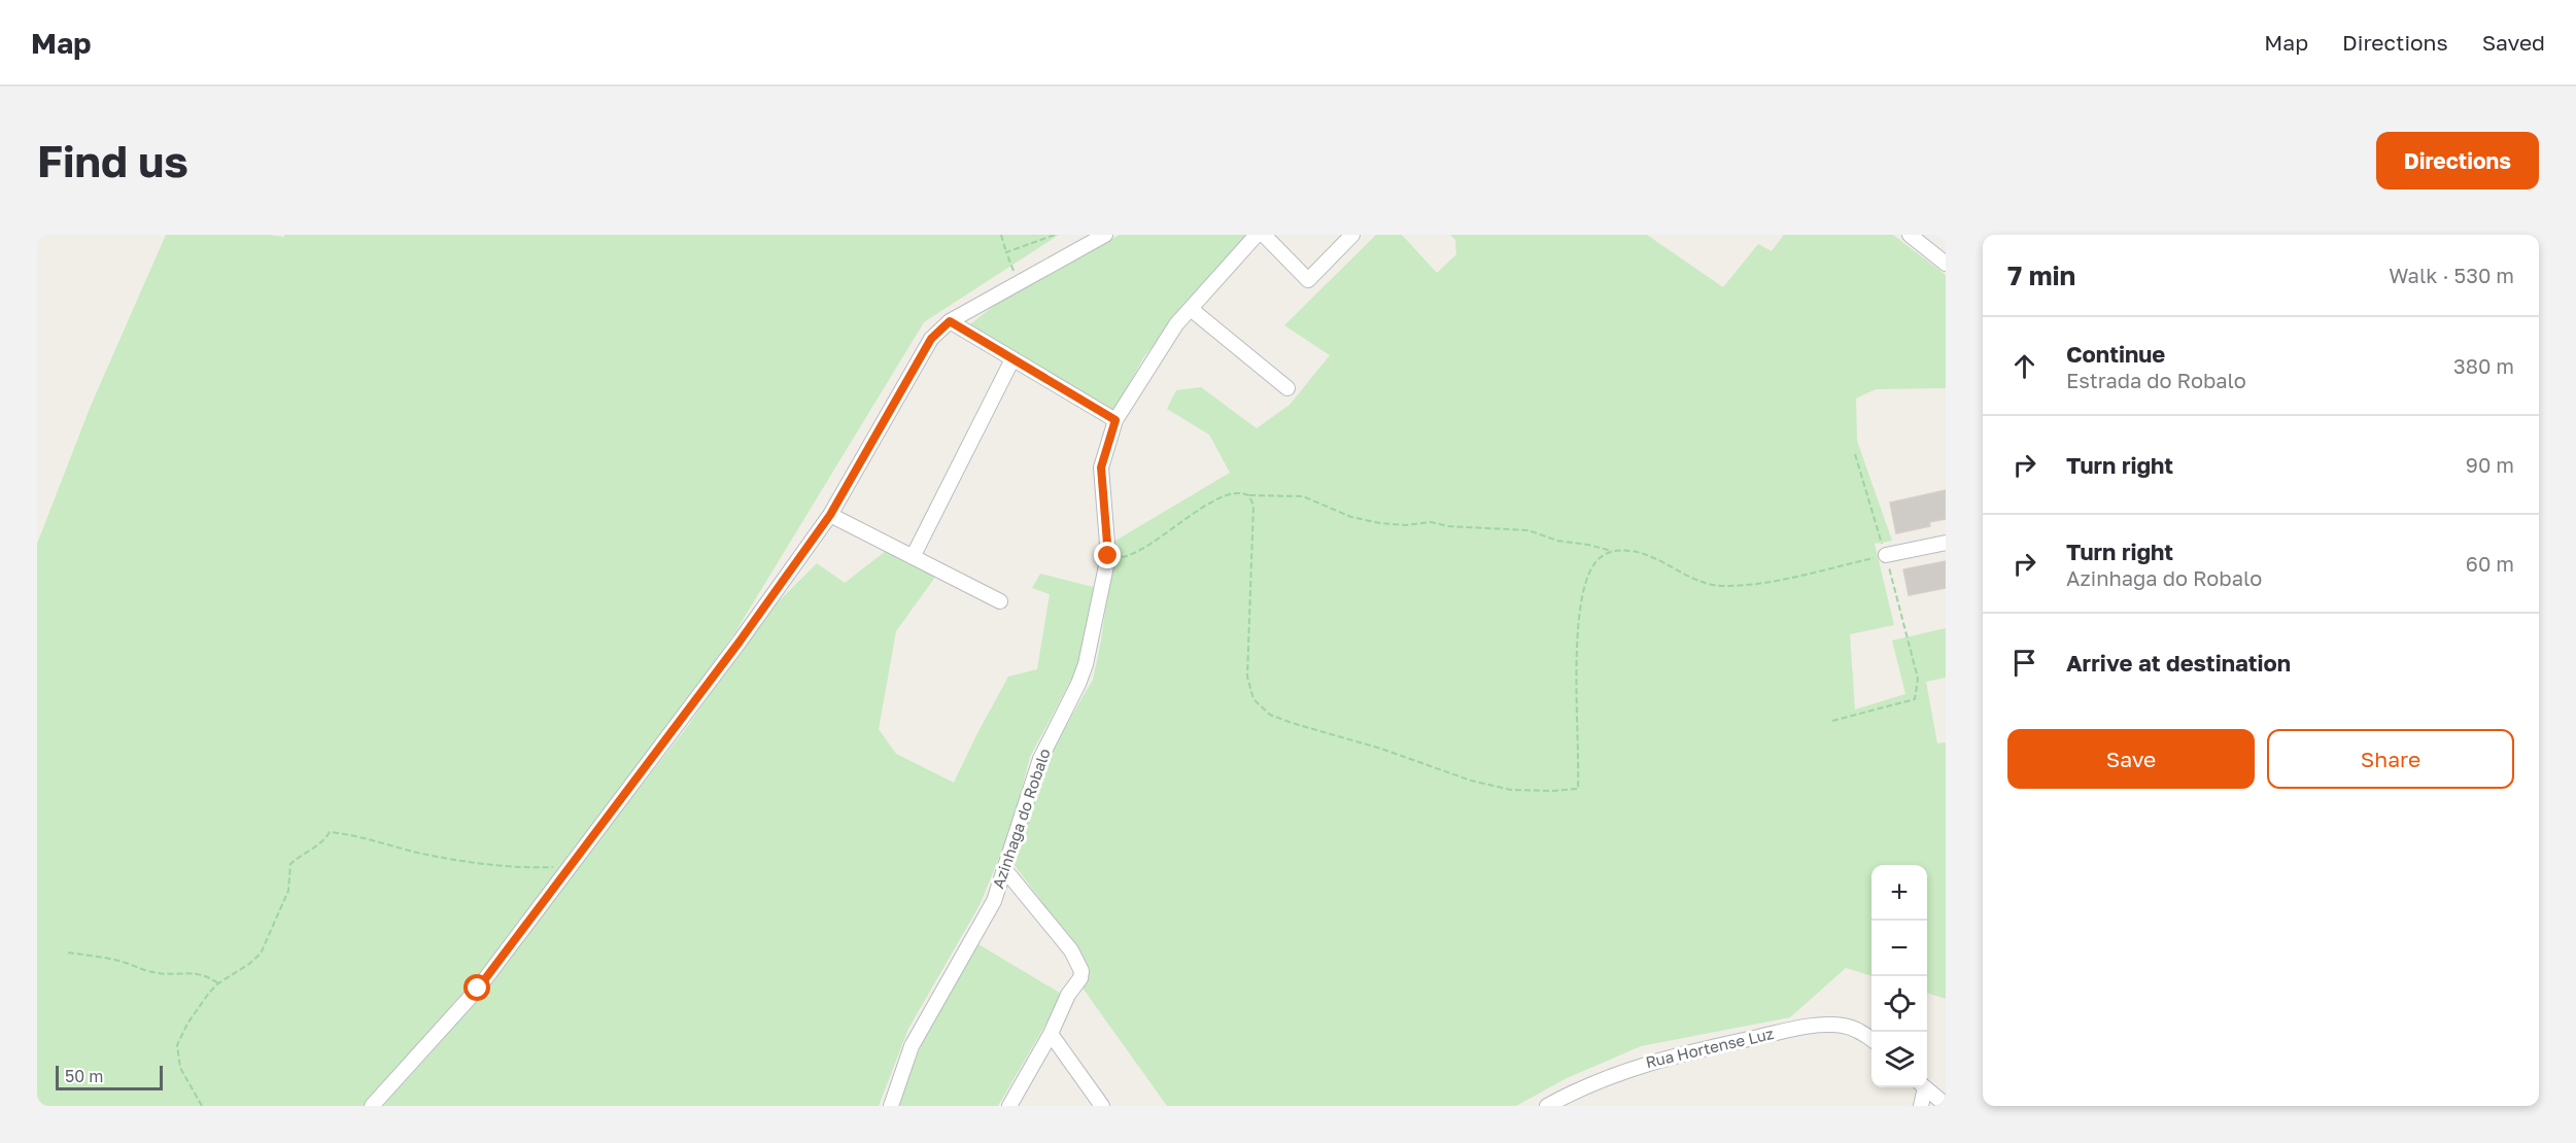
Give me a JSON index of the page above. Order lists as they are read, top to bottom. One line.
{"streets":{"street":["Azinhaga do Robalo","Rua Hortense Luz"]},"scale_bar":"50 m","page":{"header":"Map","nav":["Map","Directions","Saved"],"buttons":["Directions",["Save","Share"]],"title":"Find us","heading":["7 min","Walk · 530 m"],"list":[["Continue","Estrada do Robalo","380 m"],["Turn right","90 m"],["Turn right","Azinhaga do Robalo","60 m"],"Arrive at destination"],"map_buttons":["+","−"],"scale":"50 m"}}
